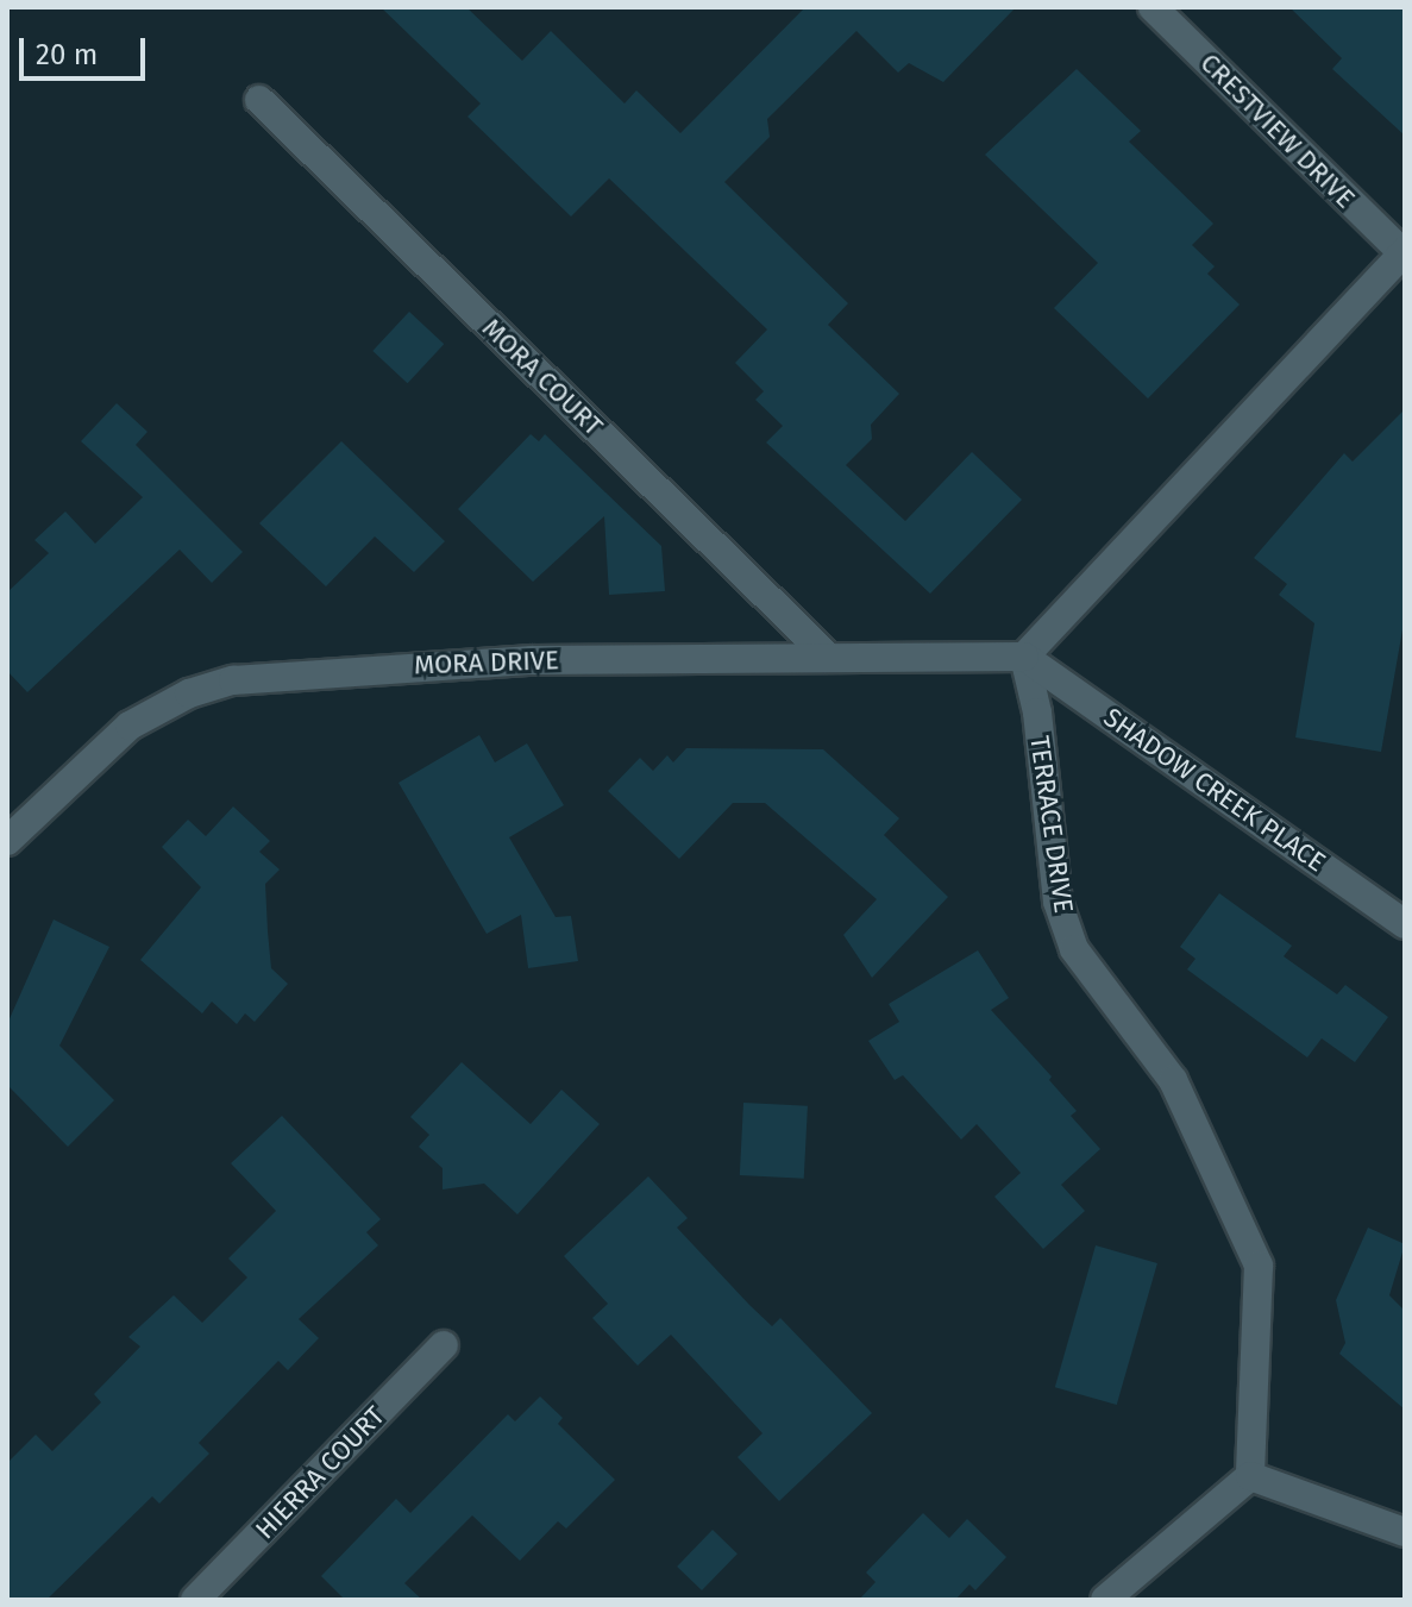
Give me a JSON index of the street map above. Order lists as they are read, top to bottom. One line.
{"streets":{"street":["CRESTVIEW DRIVE","MORA COURT","MORA DRIVE","SHADOW CREEK PLACE","TERRACE DRIVE","HIERRA COURT"]},"crossings":[["MORA COURT","MORA DRIVE"],["MORA DRIVE","SHADOW CREEK PLACE"],["MORA DRIVE","TERRACE DRIVE"],["SHADOW CREEK PLACE","TERRACE DRIVE"]],"scale_bar":"20 m"}
